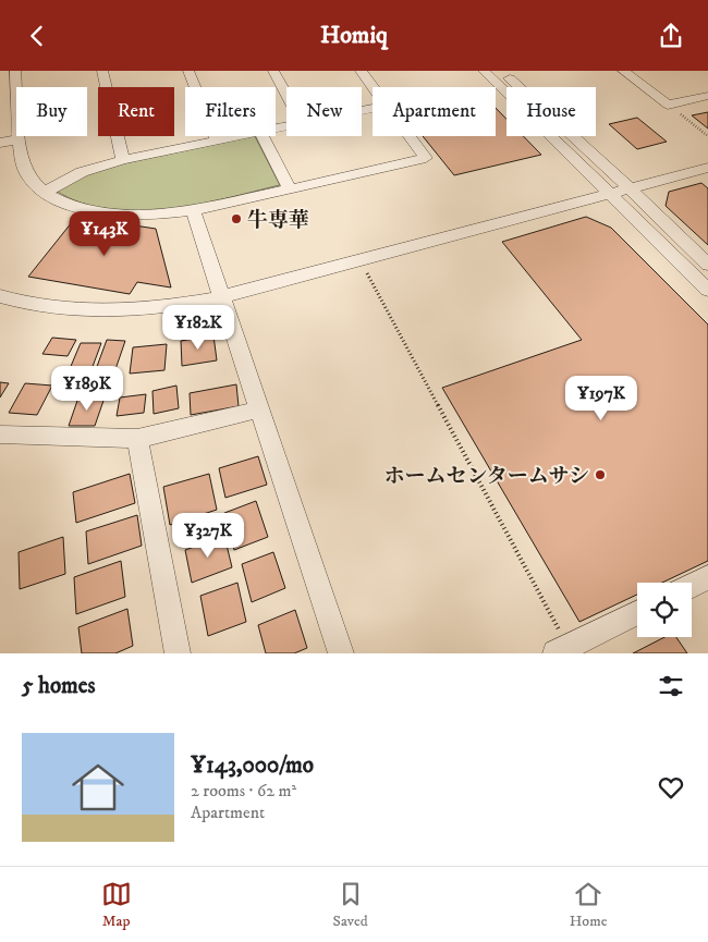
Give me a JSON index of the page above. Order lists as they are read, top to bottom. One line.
{"places":["牛専華","ホームセンタームサシ"],"page":{"header":"Homiq","chip":["Buy","Rent","Filters","New","Apartment","House"],"price":["¥143K","¥182K","¥189K","¥197K","¥327K"],"heading":"5 homes","list":[{"name":"¥143,000/mo","note":"2 rooms · 62 m² · Apartment"}],"tabs":["Map","Saved","Home"]}}
